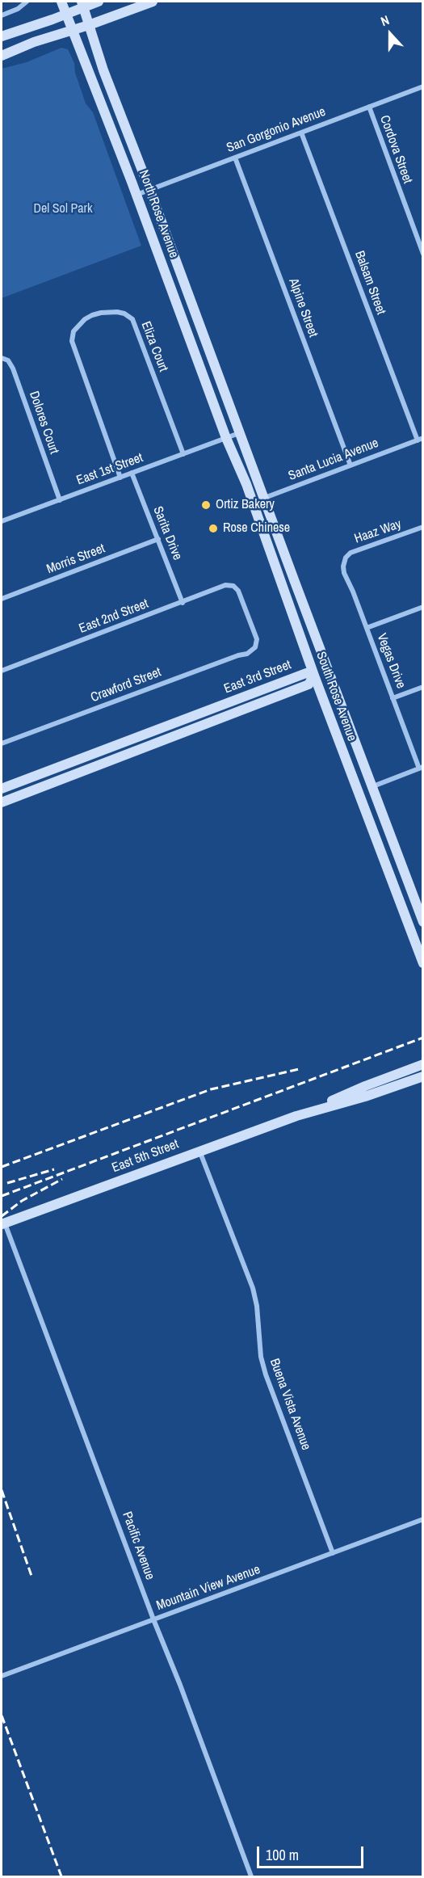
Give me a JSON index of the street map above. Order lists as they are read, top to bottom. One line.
{"streets":{"main road":["North Rose Avenue","East 3rd Street","South Rose Avenue","East 5th Street"],"street":["San Gorgonio Avenue","Cordova Street","Balsam Street","Alpine Street","Eliza Court","Dolores Court","Santa Lucia Avenue","East 1st Street","Haaz Way","Sarita Drive","Morris Street","East 2nd Street","Vegas Drive","Crawford Street","Buena Vista Avenue","Pacific Avenue","Mountain View Avenue"]},"crossings":[["San Gorgonio Avenue","Cordova Street"],["San Gorgonio Avenue","North Rose Avenue"],["San Gorgonio Avenue","Balsam Street"],["San Gorgonio Avenue","Alpine Street"],["North Rose Avenue","East 1st Street"],["North Rose Avenue","South Rose Avenue"],["Balsam Street","Santa Lucia Avenue"],["Alpine Street","Santa Lucia Avenue"],["Eliza Court","East 1st Street"],["Dolores Court","East 1st Street"],["Santa Lucia Avenue","South Rose Avenue"],["East 1st Street","Sarita Drive"],["East 1st Street","South Rose Avenue"],["Haaz Way","Vegas Drive"],["Sarita Drive","Morris Street"],["Sarita Drive","East 2nd Street"],["East 2nd Street","Crawford Street"],["East 3rd Street","South Rose Avenue"],["East 5th Street","Buena Vista Avenue"],["East 5th Street","Pacific Avenue"],["Buena Vista Avenue","Mountain View Avenue"],["Pacific Avenue","Mountain View Avenue"]],"parks":["Del Sol Park"],"places":["Ortiz Bakery","Rose Chinese"],"scale_bar":"100 m","north":"top"}
